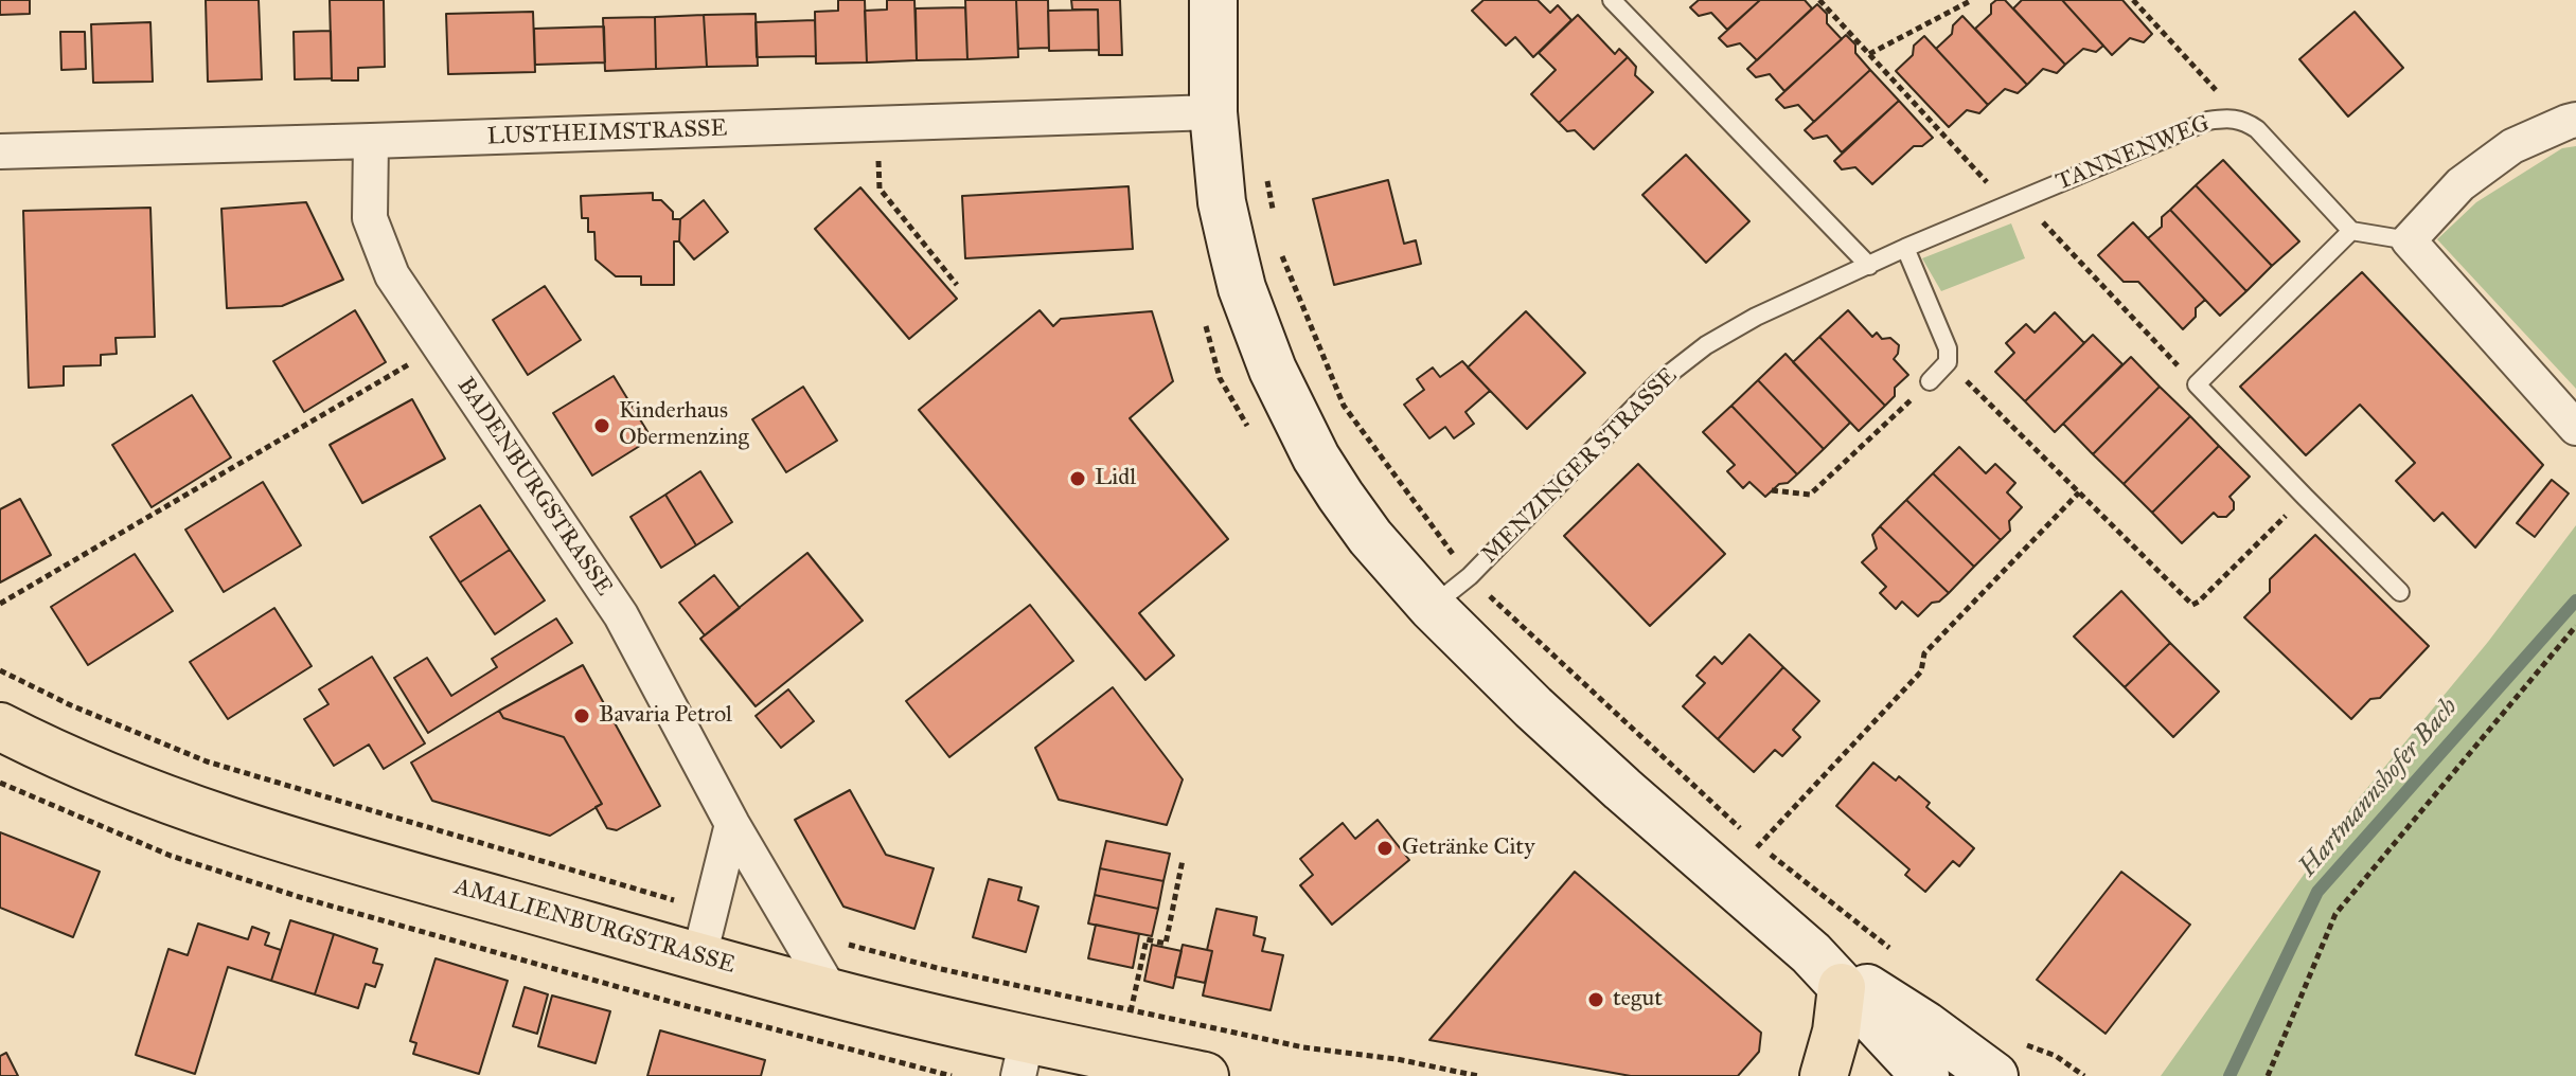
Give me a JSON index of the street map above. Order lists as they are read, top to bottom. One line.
{"streets":{"main road":["AMALIENBURGSTRASSE"],"street":["LUSTHEIMSTRASSE","BADENBURGSTRASSE"],"lane":["TANNENWEG","MENZINGER STRASSE"]},"crossings":[["LUSTHEIMSTRASSE","BADENBURGSTRASSE"],["TANNENWEG","MENZINGER STRASSE"],["BADENBURGSTRASSE","AMALIENBURGSTRASSE"]],"water":["Hartmannshofer Bach"],"places":["Kinderhaus Obermenzing","Lidl","Bavaria Petrol","Getränke City","tegut"]}
